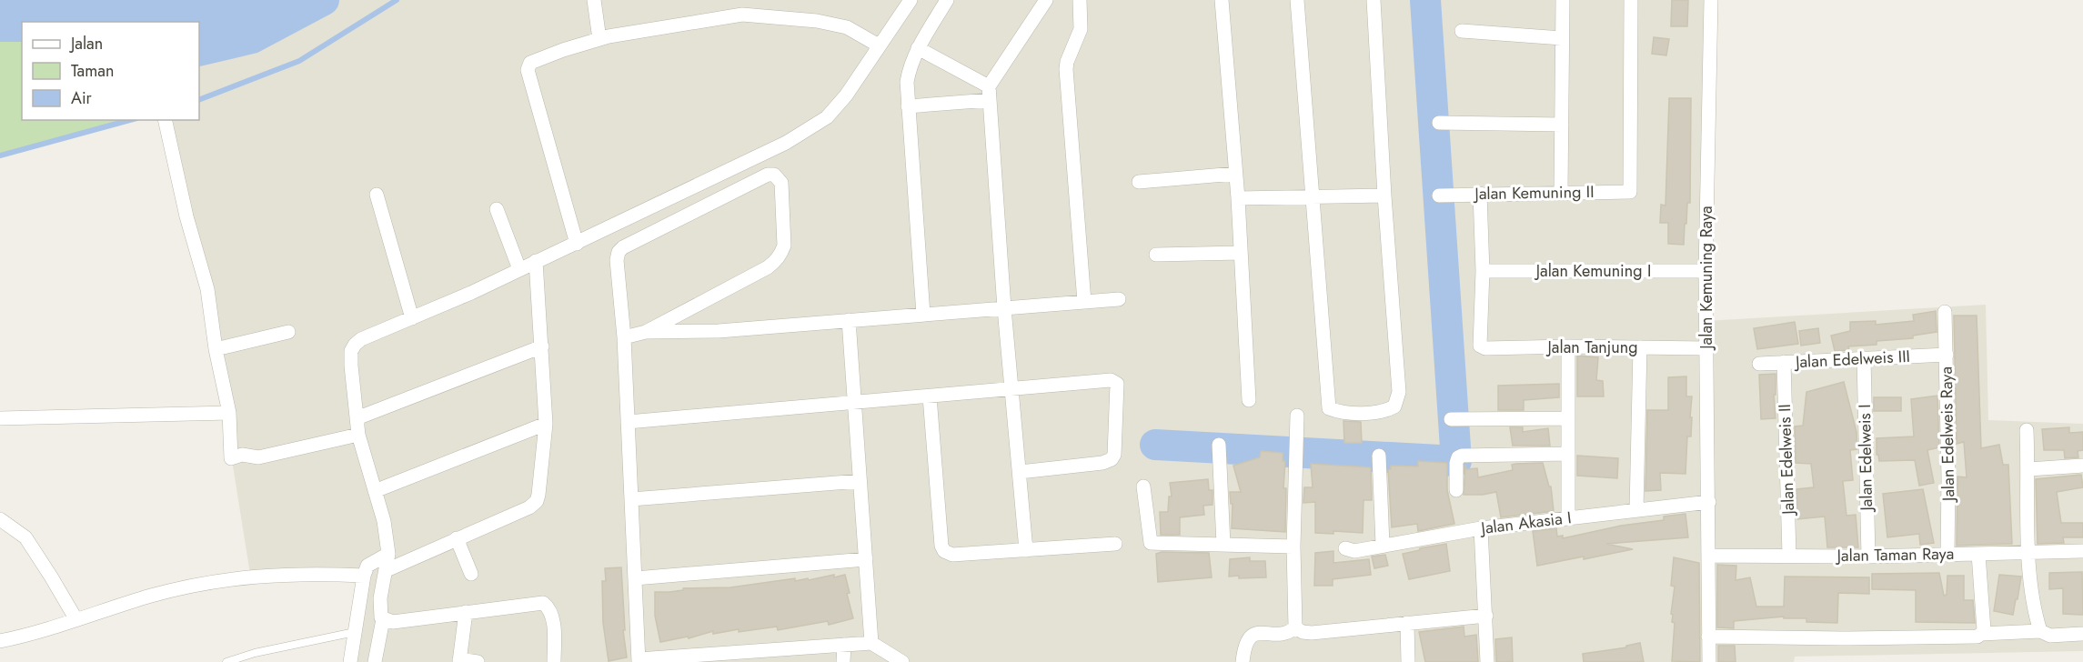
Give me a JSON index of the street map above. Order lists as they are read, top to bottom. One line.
{"streets":{"street":["Jalan Kemuning II","Jalan Kemuning I","Jalan Kemuning Raya","Jalan Tanjung","Jalan Edelweis III","Jalan Edelweis Raya","Jalan Edelweis I","Jalan Edelweis II","Jalan Akasia I","Jalan Taman Raya"]},"crossings":[["Jalan Kemuning I","Jalan Kemuning Raya"],["Jalan Kemuning I","Jalan Tanjung"],["Jalan Kemuning Raya","Jalan Tanjung"],["Jalan Kemuning Raya","Jalan Akasia I"],["Jalan Kemuning Raya","Jalan Taman Raya"],["Jalan Edelweis III","Jalan Edelweis Raya"],["Jalan Edelweis III","Jalan Edelweis I"],["Jalan Edelweis III","Jalan Edelweis II"],["Jalan Edelweis Raya","Jalan Taman Raya"],["Jalan Edelweis I","Jalan Taman Raya"],["Jalan Edelweis II","Jalan Taman Raya"]],"legend":["Jalan","Taman","Air"]}
